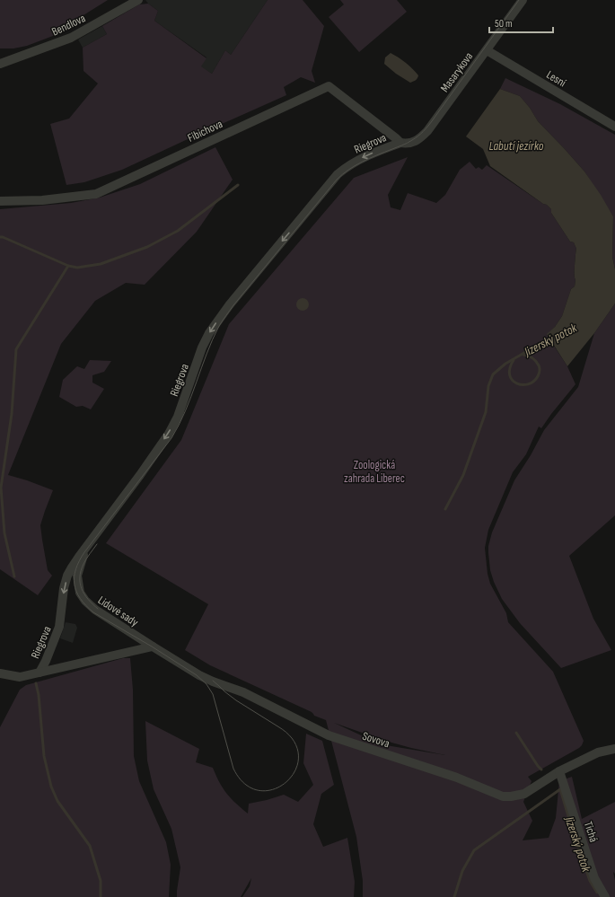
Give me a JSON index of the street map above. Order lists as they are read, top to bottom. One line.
{"streets":{"street":["Bendlova","Masarykova","Lesní","Fibichova","Riegrova","Lidové sady","Sovova","Tichá"]},"crossings":[["Masarykova","Lesní"],["Masarykova","Fibichova"],["Masarykova","Riegrova"],["Fibichova","Riegrova"],["Riegrova","Lidové sady"],["Lidové sady","Sovova"],["Sovova","Tichá"]],"one_way":["Riegrova"],"water":["Labutí jezírko","Jizerský potok"],"parks":["Zoologická zahrada Liberec"],"scale_bar":"50 m"}
